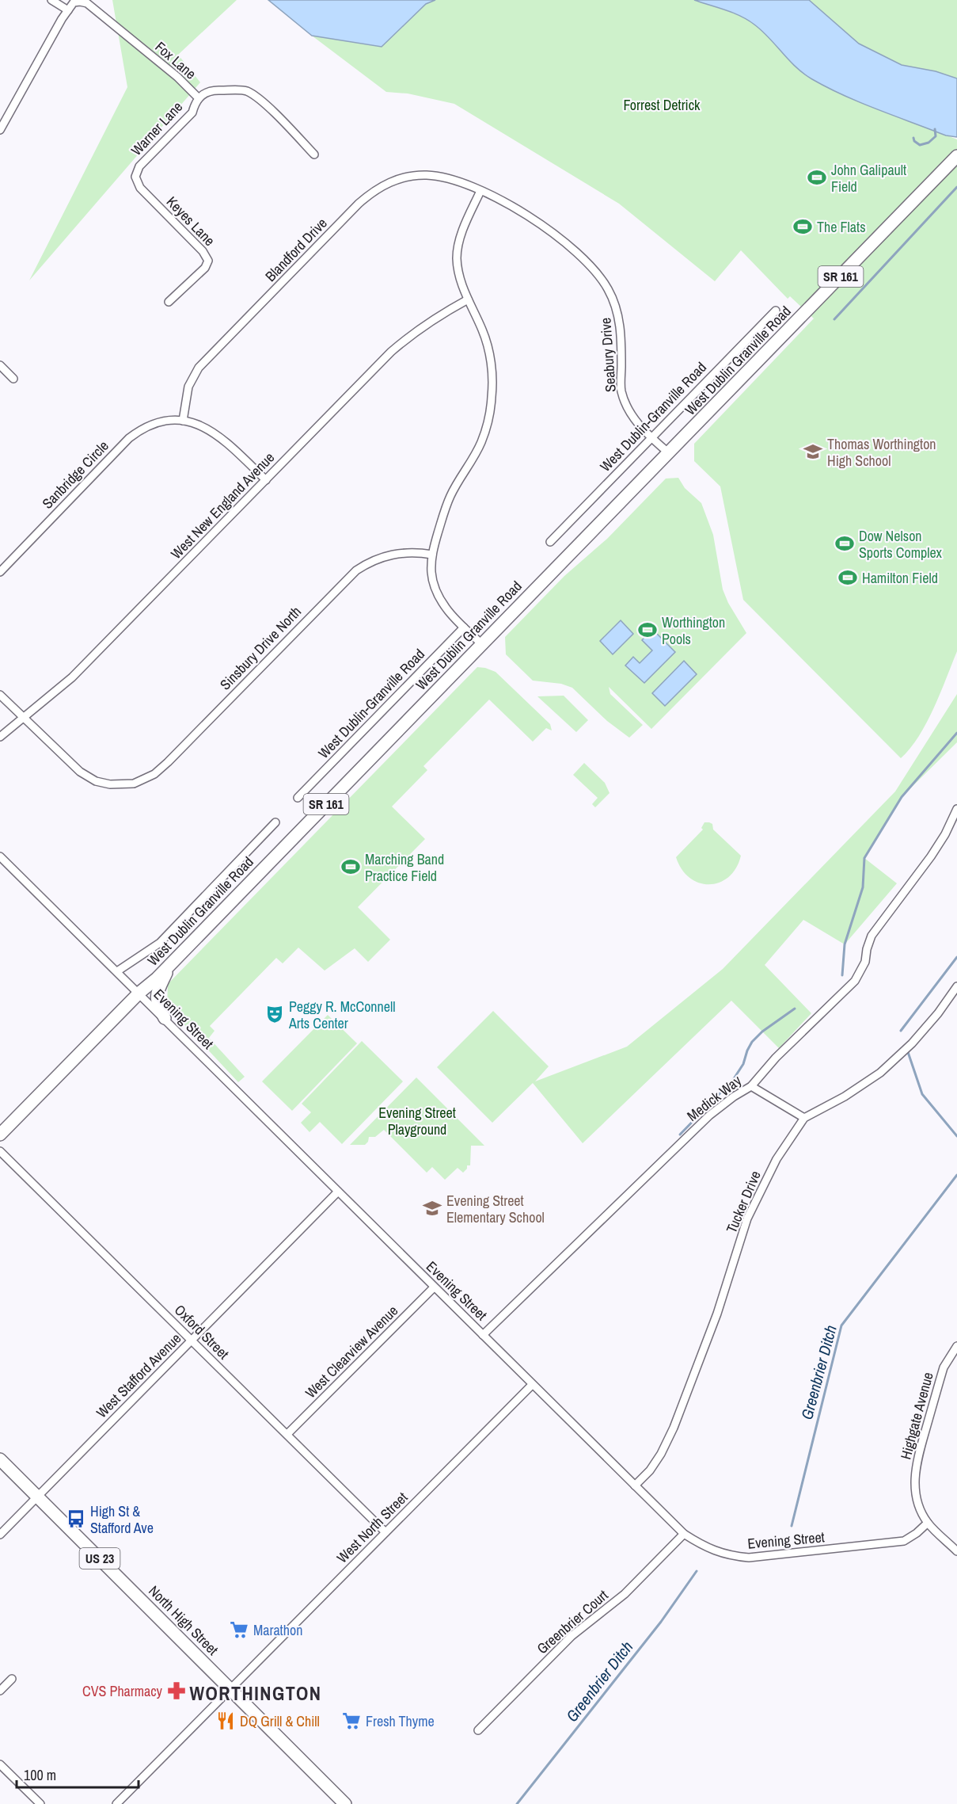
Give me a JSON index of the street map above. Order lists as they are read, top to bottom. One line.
{"streets":{"main road":["SR 161","West Dublin Granville Road","US 23","North High Street"],"street":["Fox Lane","Warner Lane","Keyes Lane","Blandford Drive","Seabury Drive","West Dublin-Granville Road","Sanbridge Circle","West New England Avenue","Sinsbury Drive North","Evening Street","Medick Way","Tucker Drive","Oxford Street","West Clearview Avenue","West Stafford Avenue","Highgate Avenue","West North Street","Greenbrier Court"]},"crossings":[["Fox Lane","Warner Lane"],["Warner Lane","Keyes Lane"],["Blandford Drive","Seabury Drive"],["Blandford Drive","Sanbridge Circle"],["Seabury Drive","West Dublin Granville Road"],["Seabury Drive","West Dublin-Granville Road"],["West Dublin Granville Road","Evening Street"],["West New England Avenue","Sinsbury Drive North"],["Evening Street","Medick Way"],["Evening Street","Tucker Drive"],["Evening Street","West Clearview Avenue"],["Evening Street","West Stafford Avenue"],["Evening Street","Highgate Avenue"],["Evening Street","West North Street"],["Evening Street","Greenbrier Court"],["Oxford Street","West Clearview Avenue"],["Oxford Street","West Stafford Avenue"],["Oxford Street","West North Street"],["West Stafford Avenue","North High Street"],["West North Street","North High Street"]],"districts":["WORTHINGTON"],"water":["Greenbrier Ditch"],"parks":["Forrest Detrick","Evening Street Playground"],"places":{"sports":["John Galipault Field","The Flats","Dow Nelson Sports Complex","Hamilton Field","Worthington Pools","Marching Band Practice Field"],"school or university":["Thomas Worthington High School","Evening Street Elementary School"],"theatre":["Peggy R. McConnell Arts Center"],"bus stop":["High St & Stafford Ave"],"supermarket":["Marathon","Fresh Thyme"],"pharmacy":["CVS Pharmacy"],"restaurant":["DQ Grill & Chill"]},"scale_bar":"100 m"}
